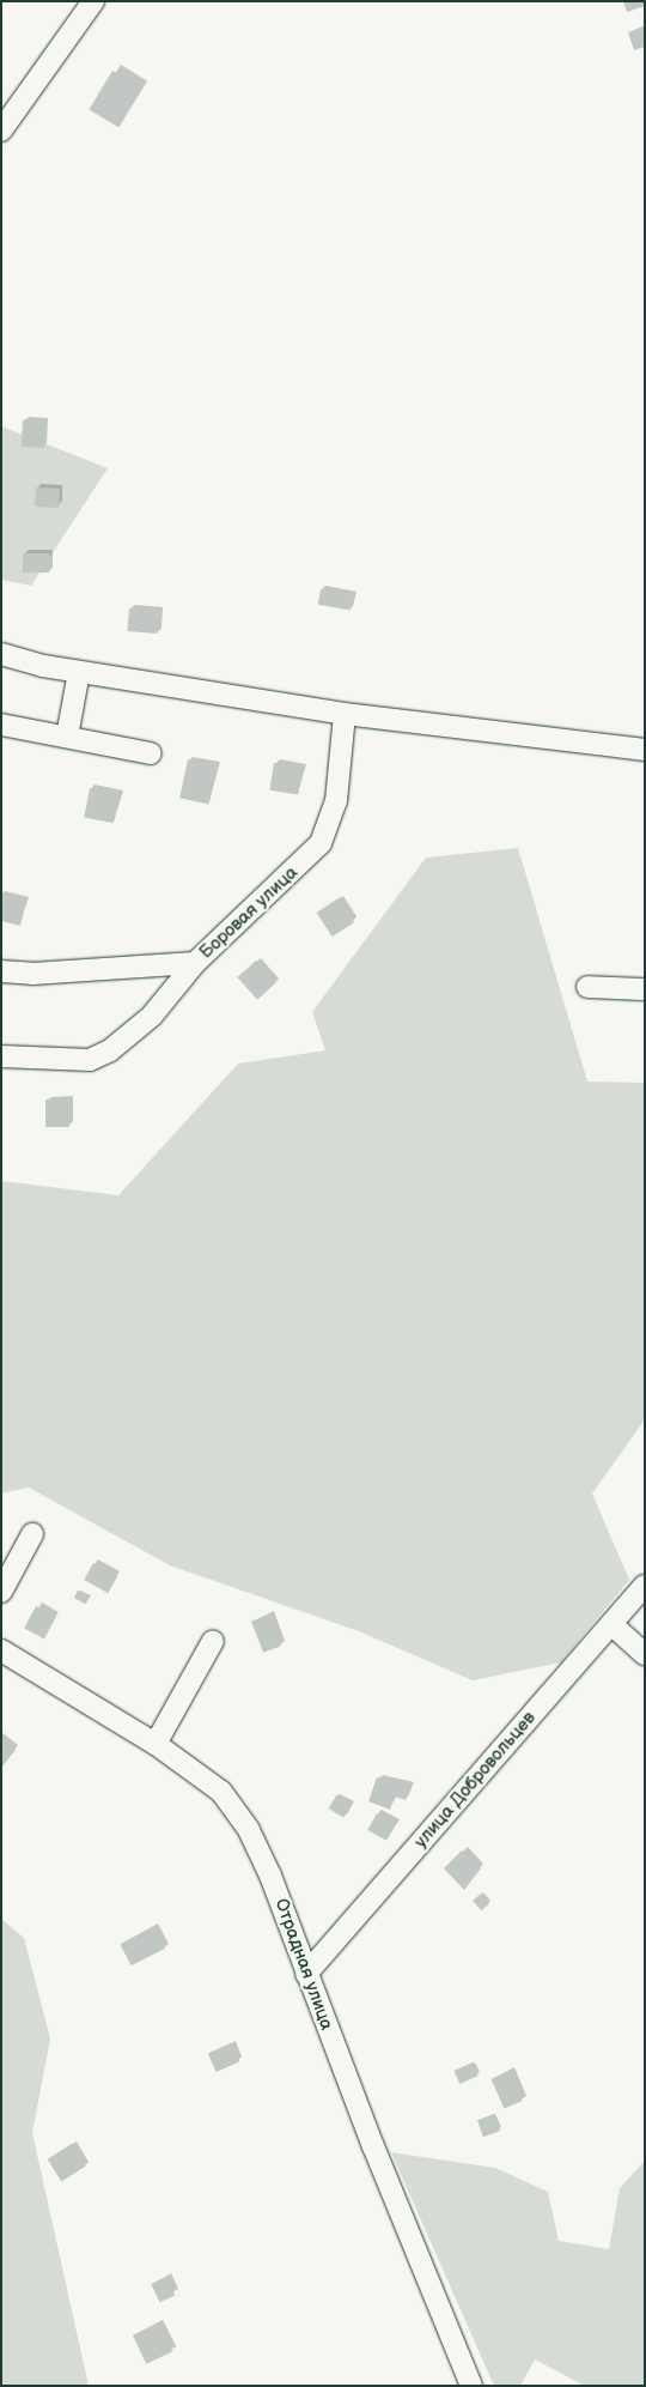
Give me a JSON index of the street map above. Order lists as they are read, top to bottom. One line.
{"streets":{"street":["Боровая улица","улица Добровольцев","Отрадная улица"]},"crossings":[["улица Добровольцев","Отрадная улица"]]}
